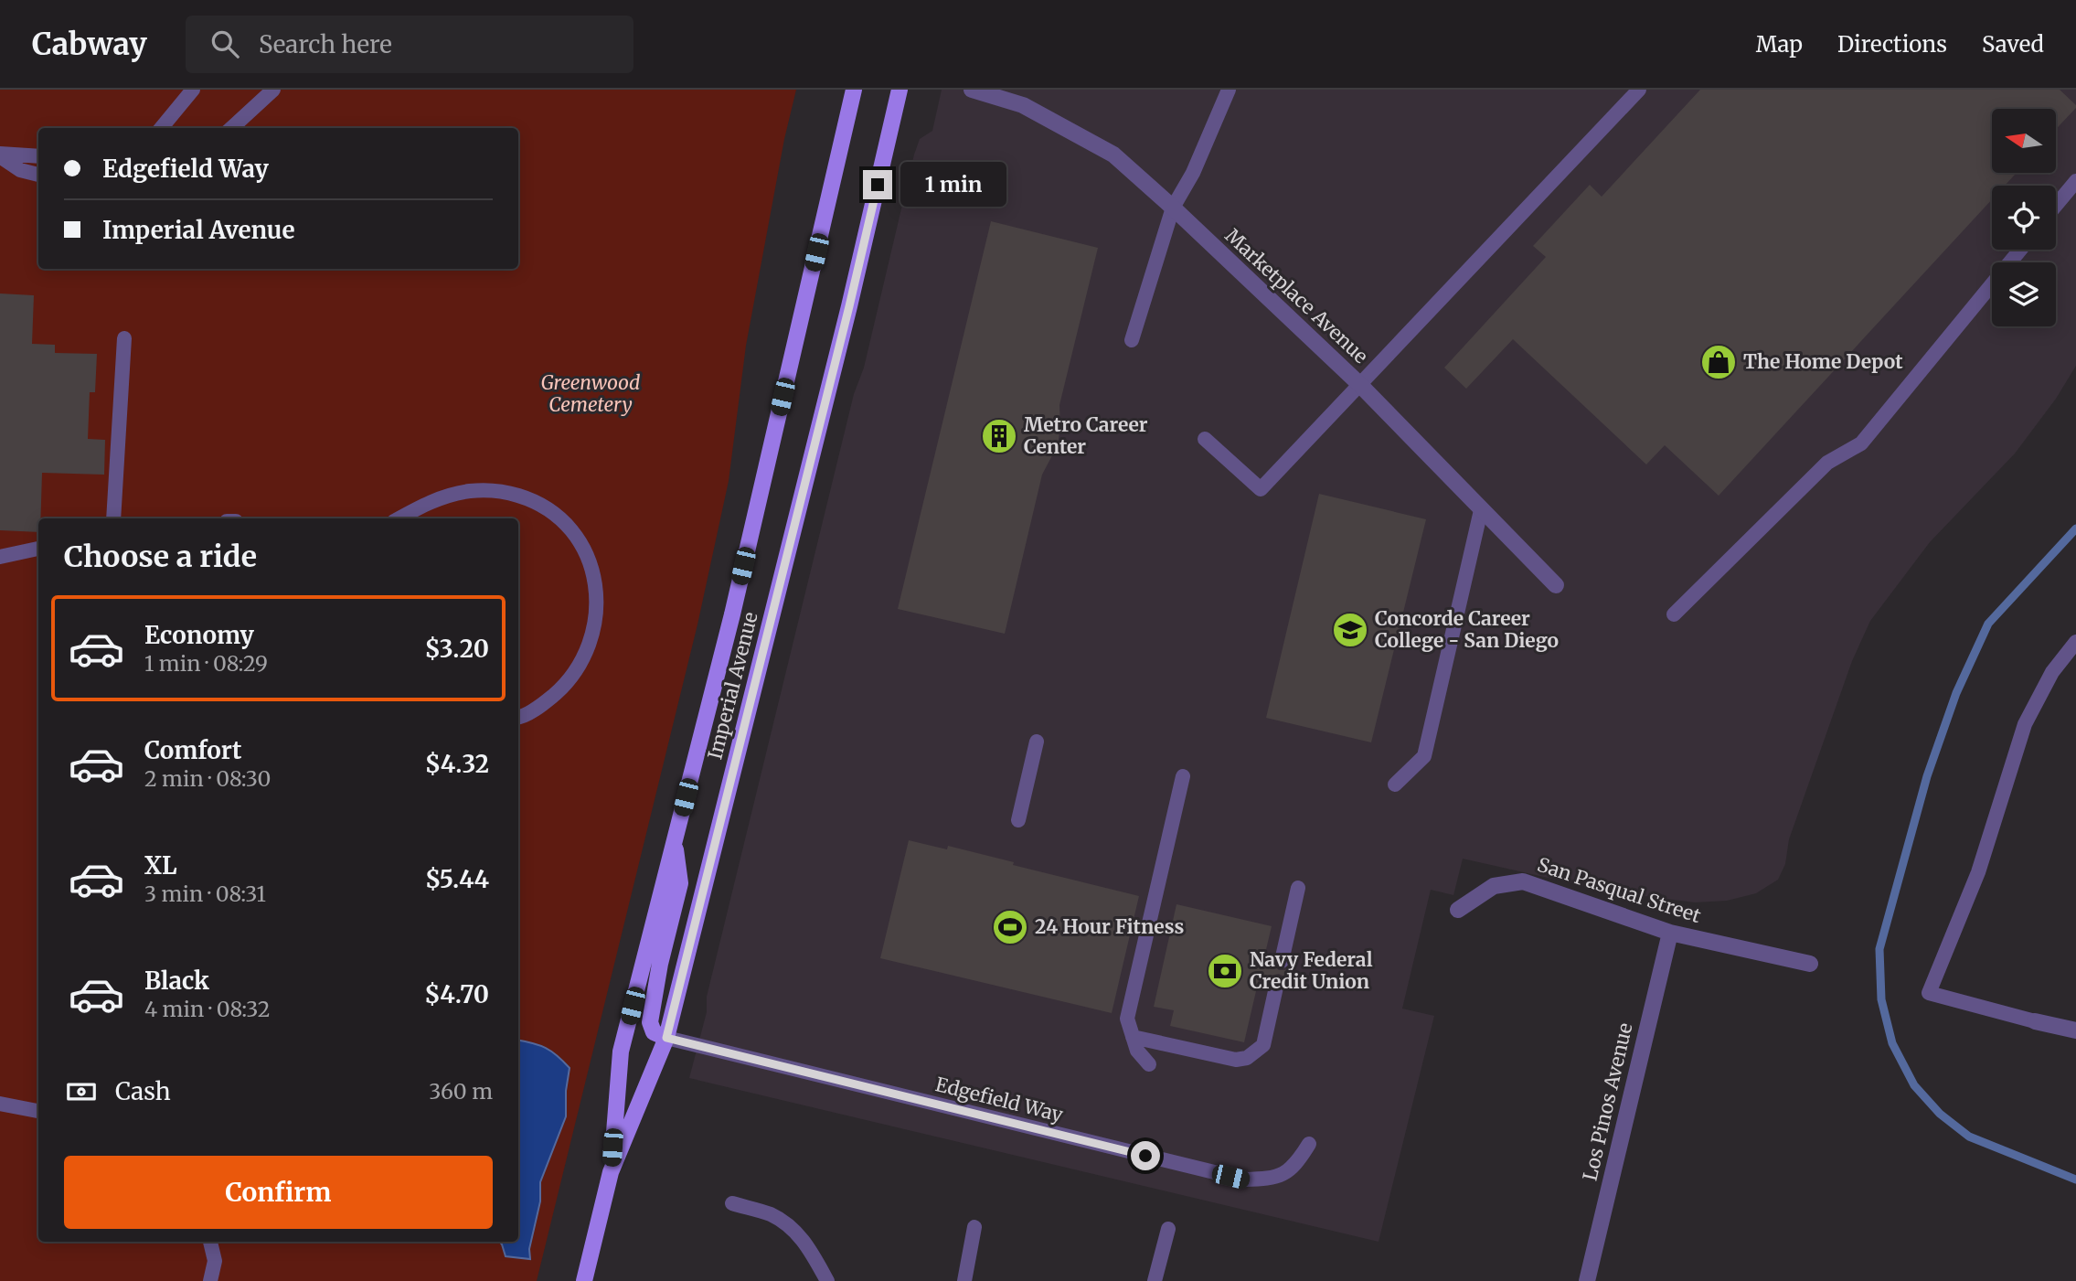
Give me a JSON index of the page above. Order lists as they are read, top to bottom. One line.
{"streets":{"main road":["Imperial Avenue"],"street":["Marketplace Avenue","San Pasqual Street","Los Pinos Avenue"],"lane":["Edgefield Way"]},"crossings":[["Imperial Avenue","Edgefield Way"],["San Pasqual Street","Los Pinos Avenue"]],"parks":["Greenwood Cemetery"],"places":{"shop":["The Home Depot"],"building":["Metro Career Center"],"school or university":["Concorde Career College - San Diego"],"sports":["24 Hour Fitness"],"bank":["Navy Federal Credit Union"]},"north":"left","page":{"header":"Cabway","search":"Search here","nav":["Map","Directions","Saved"],"banner":["Edgefield Way","Imperial Avenue"],"bubble":"1 min","heading":"Choose a ride","list":[{"name":"Economy","note":"1 min · 08:29","value":"$3.20"},{"name":"Comfort","note":"2 min · 08:30","value":"$4.32"},{"name":"XL","note":"3 min · 08:31","value":"$5.44"},{"name":"Black","note":"4 min · 08:32","value":"$4.70"}],"pay":["Cash","360 m"],"buttons":"Confirm"}}
